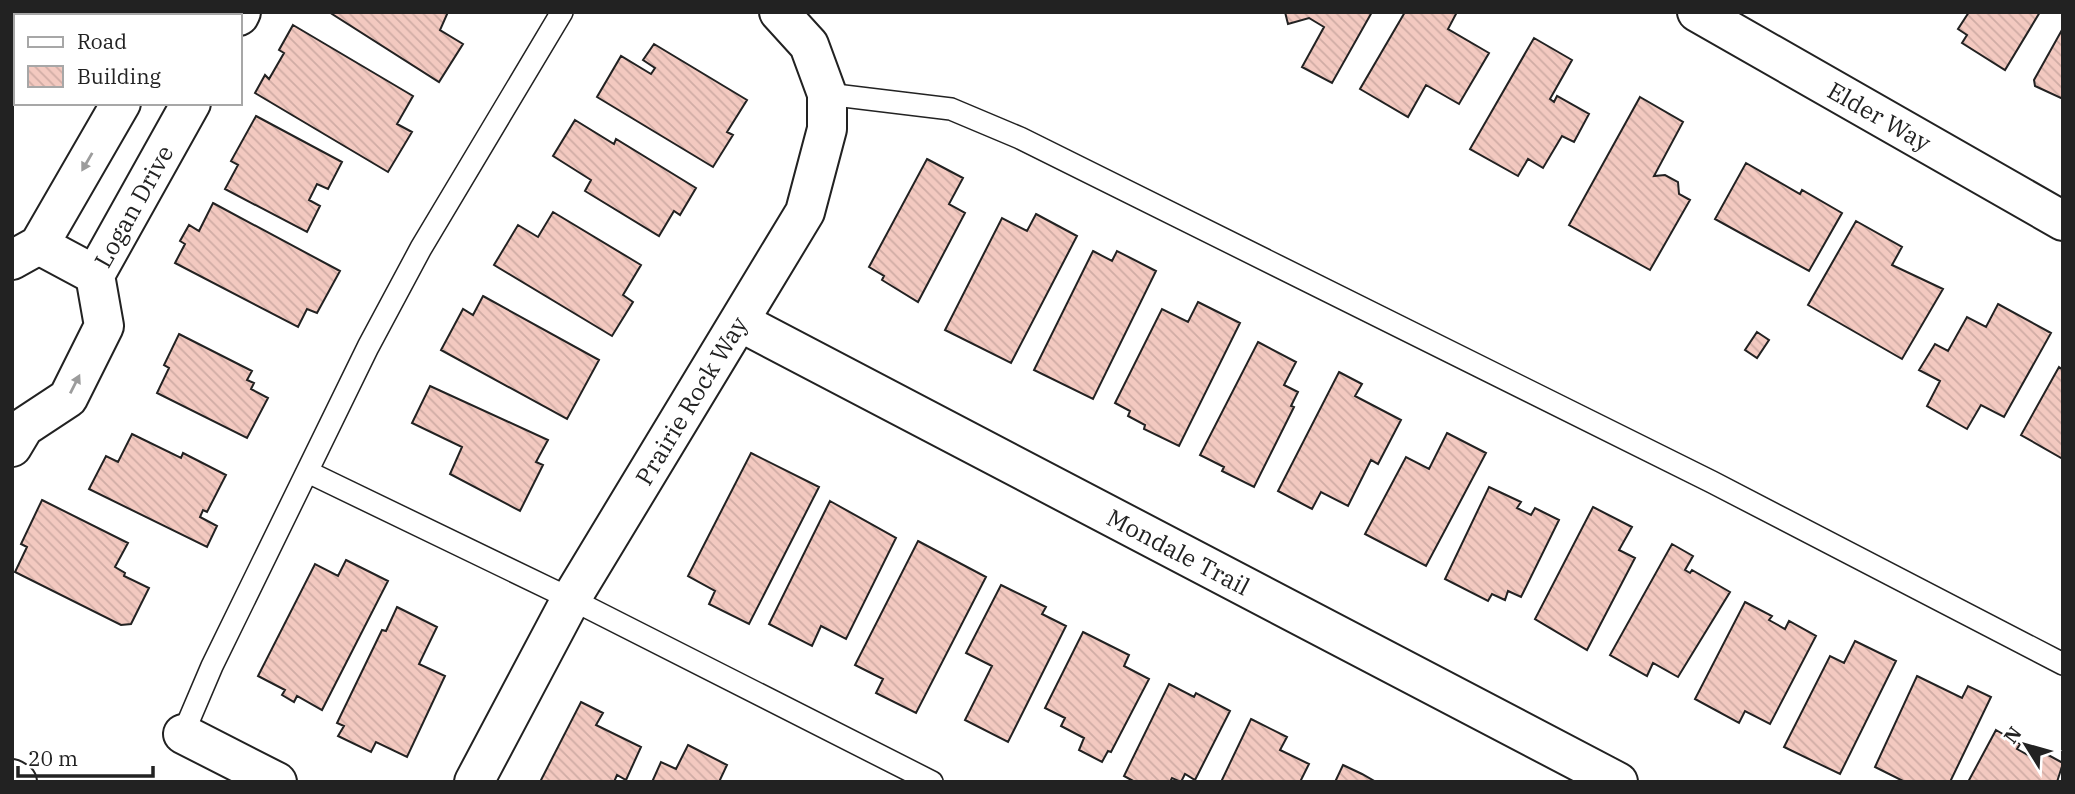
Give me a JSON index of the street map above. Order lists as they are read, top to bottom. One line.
{"streets":{"street":["Elder Way","Logan Drive","Prairie Rock Way","Mondale Trail"]},"crossings":[["Prairie Rock Way","Mondale Trail"]],"one_way":["Logan Drive"],"legend":["Road","Building"],"scale_bar":"20 m","north":"top left"}
